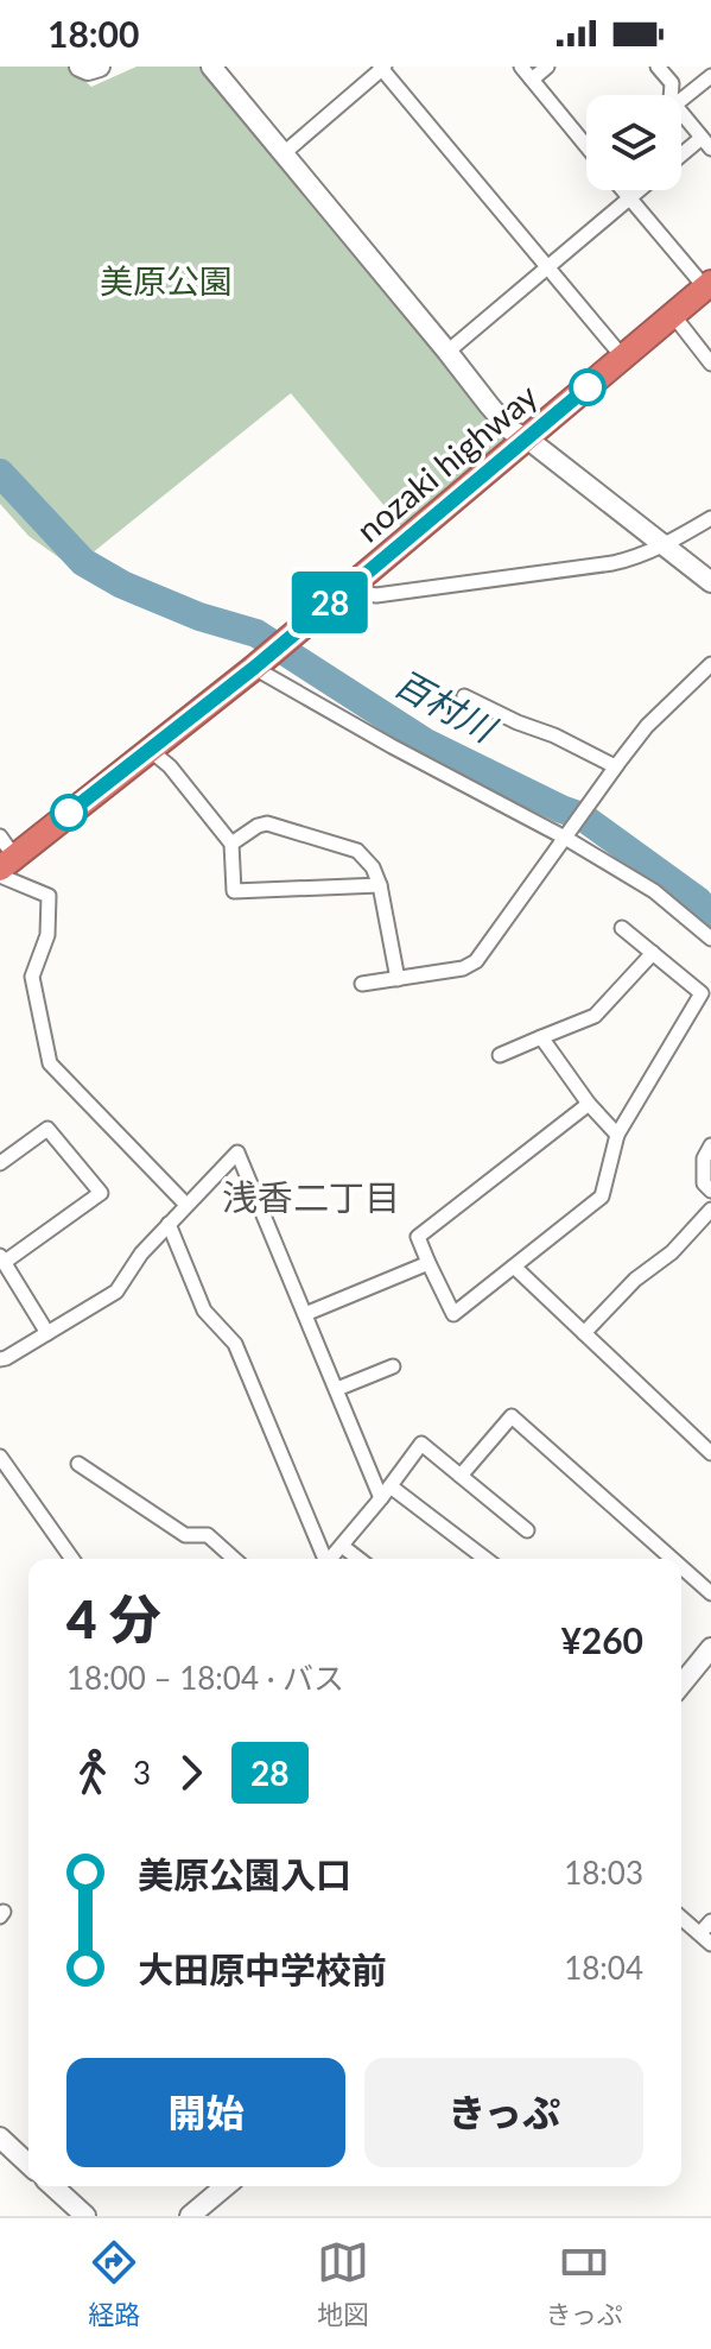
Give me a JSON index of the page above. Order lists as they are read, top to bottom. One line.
{"streets":{"highway":["nozaki highway"]},"districts":["浅香二丁目"],"water":["百村川"],"parks":["美原公園"],"lines":["bus line 28"],"page":{"status":"18:00","on_map":"28","heading":["4 分","18:00 – 18:04 · バス","¥260"],"legs":["3","28"],"list":[{"name":"美原公園入口","value":"18:03"},{"name":"大田原中学校前","value":"18:04"}],"buttons":["開始","きっぷ"],"tabs":["経路","地図","きっぷ"]}}
